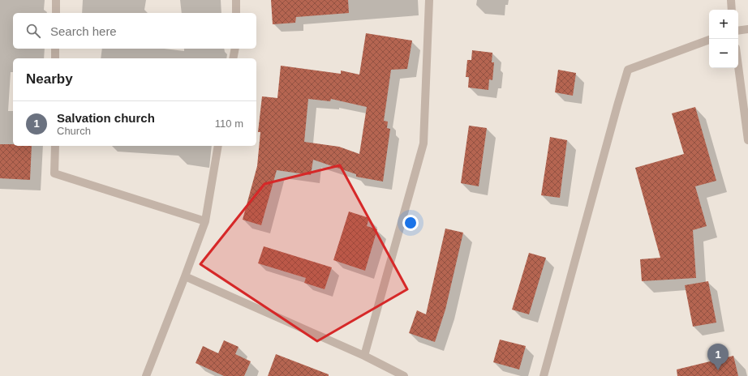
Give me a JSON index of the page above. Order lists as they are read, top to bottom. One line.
{"page":{"map_buttons":["+","−"],"search":"Search here","heading":"Nearby","list":[{"mark":"1","name":"Salvation church","note":"Church","value":"110 m"}],"pins":"1"}}
